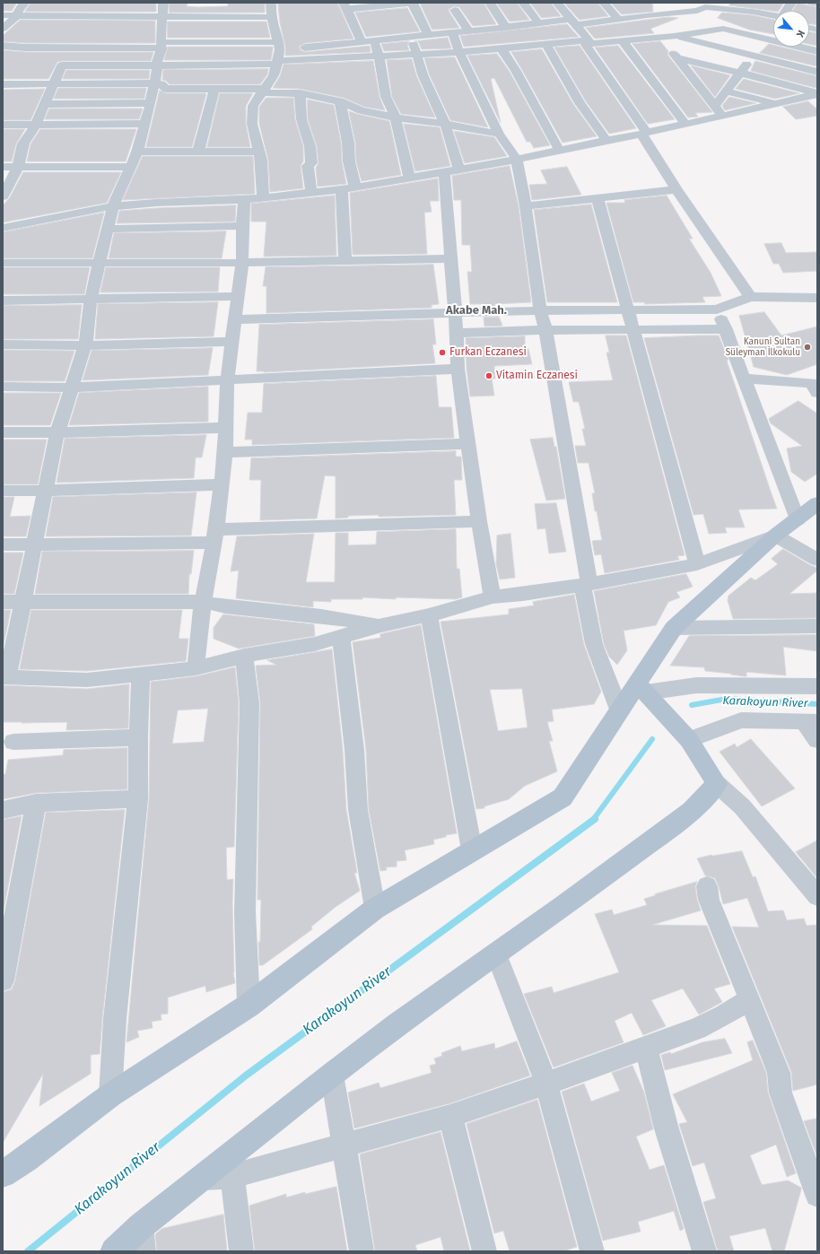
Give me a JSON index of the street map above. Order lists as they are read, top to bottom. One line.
{"districts":["Akabe Mah."],"water":["Karakoyun River"],"places":["Kanuni Sultan Süleyman İlkokulu","Furkan Eczanesi","Vitamin Eczanesi"],"north":"bottom right"}
